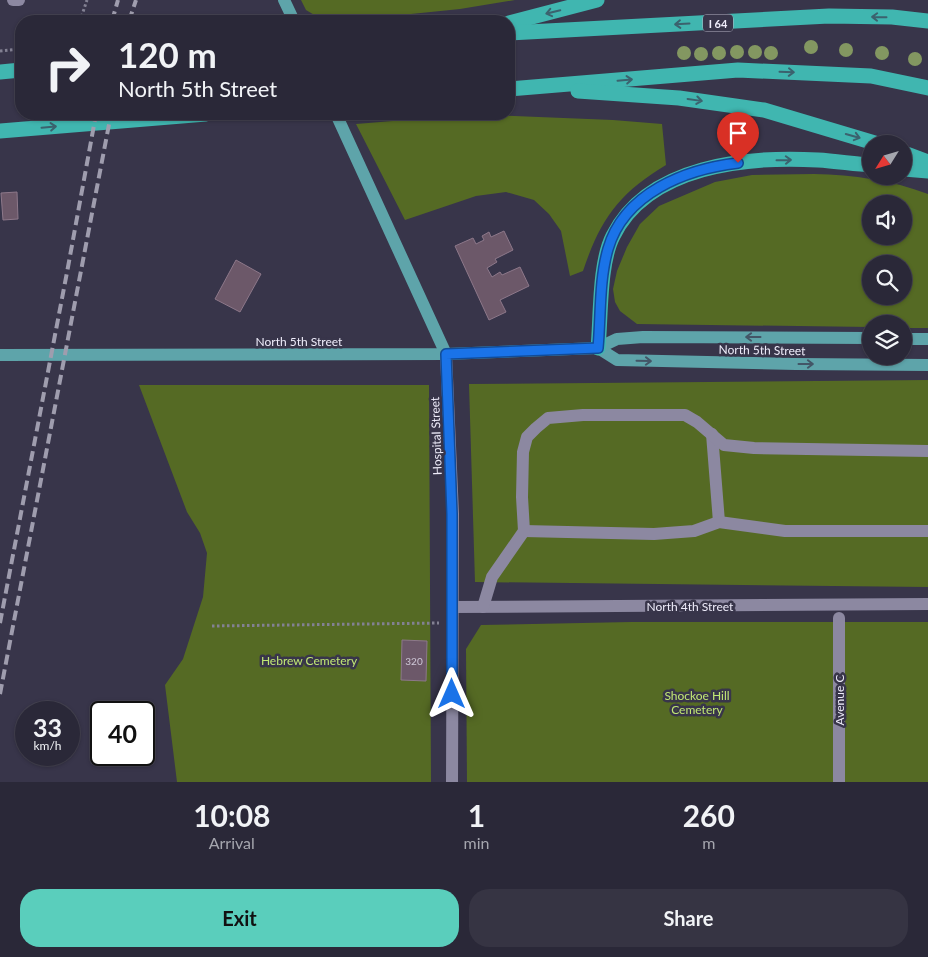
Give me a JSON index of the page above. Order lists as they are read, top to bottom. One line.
{"streets":{"highway":["I 64"],"main road":["North 5th Street","Hospital Street"],"street":["North 4th Street","Avenue C"]},"crossings":[["North 5th Street","Hospital Street"],["Hospital Street","North 4th Street"]],"parks":["Hebrew Cemetery","Shockoe Hill Cemetery"],"house_numbers":["320"],"north":"bottom left","page":{"turn":["120 m","North 5th Street"],"speed":"33 km/h","limit":"40","eta":["10:08","Arrival","1","min","260","m"],"buttons":["Exit","Share"]}}
